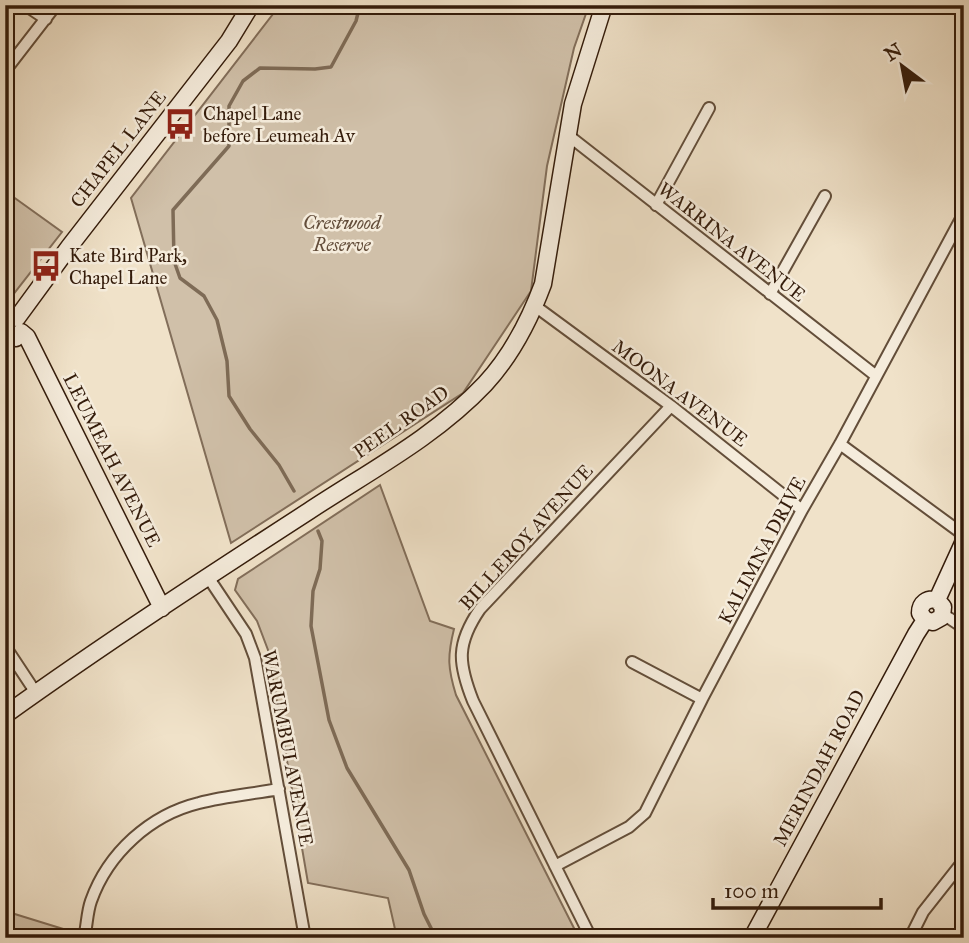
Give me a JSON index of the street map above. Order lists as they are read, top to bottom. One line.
{"streets":{"street":["CHAPEL LANE","WARRINA AVENUE","MOONA AVENUE","PEEL ROAD","LEUMEAH AVENUE","BILLEROY AVENUE","KALIMNA DRIVE","WARUMBUI AVENUE","MERINDAH ROAD"]},"crossings":[["CHAPEL LANE","LEUMEAH AVENUE"],["WARRINA AVENUE","PEEL ROAD"],["WARRINA AVENUE","KALIMNA DRIVE"],["MOONA AVENUE","PEEL ROAD"],["MOONA AVENUE","BILLEROY AVENUE"],["MOONA AVENUE","KALIMNA DRIVE"],["PEEL ROAD","LEUMEAH AVENUE"],["PEEL ROAD","WARUMBUI AVENUE"],["BILLEROY AVENUE","KALIMNA DRIVE"]],"parks":["Crestwood Reserve"],"places":{"bus stop":["Chapel Lane before Leumeah Av","Kate Bird Park, Chapel Lane"]},"scale_bar":"100 m","north":"top left"}
